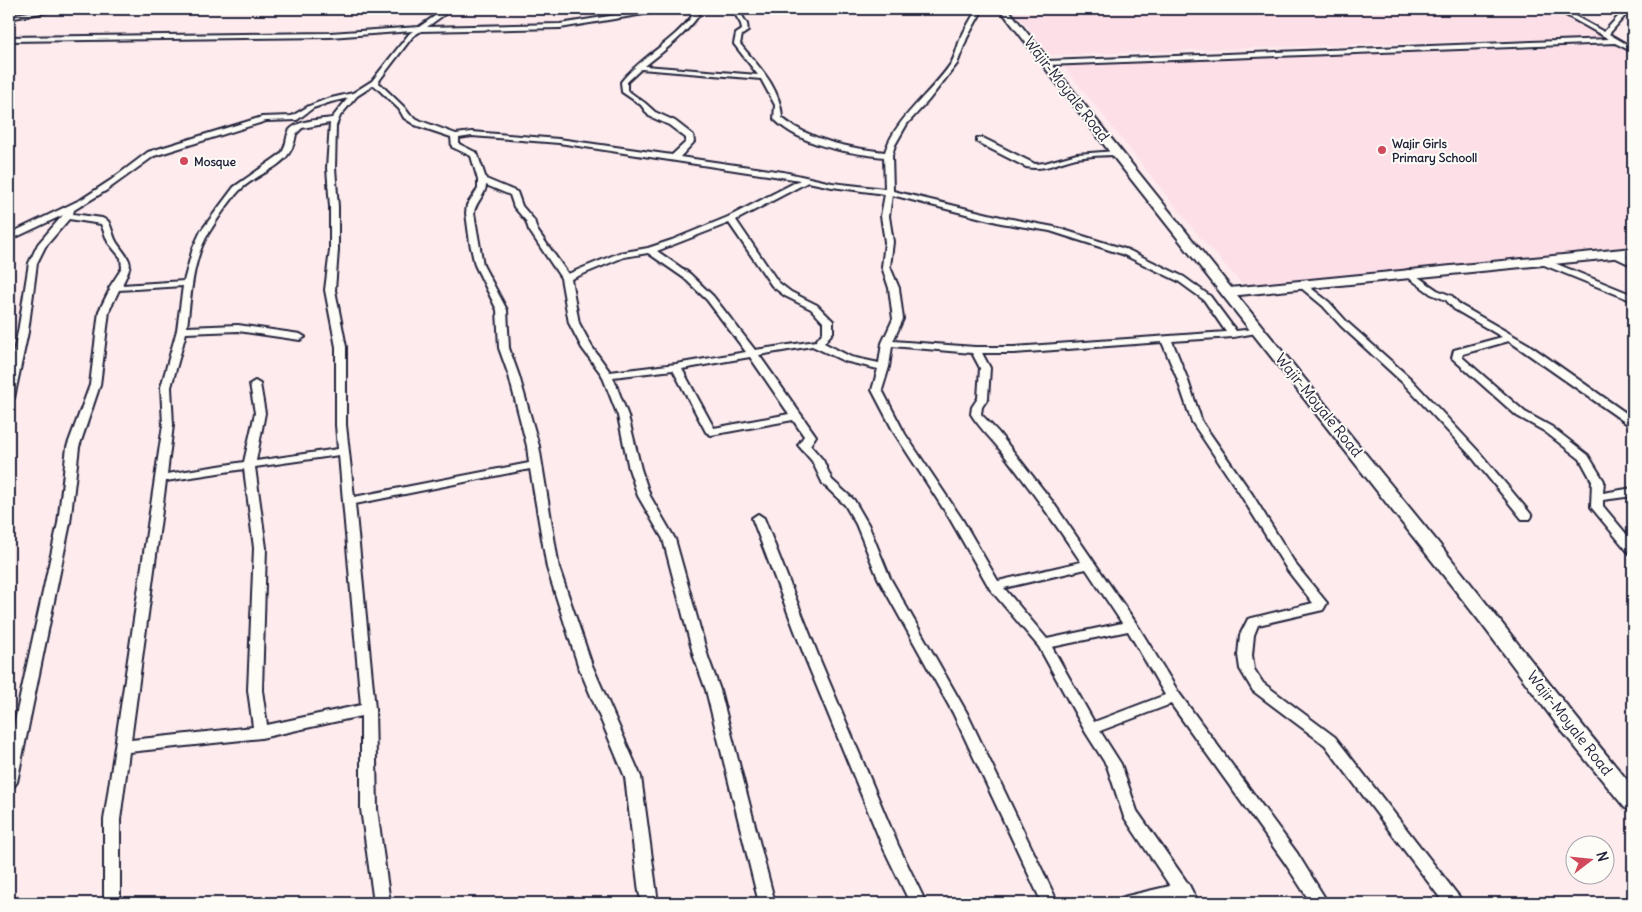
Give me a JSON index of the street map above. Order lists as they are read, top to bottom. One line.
{"streets":{"main road":["Wajir-Moyale Road"]},"places":["Wajir Girls Primary Schooll","Mosque"],"north":"right"}
